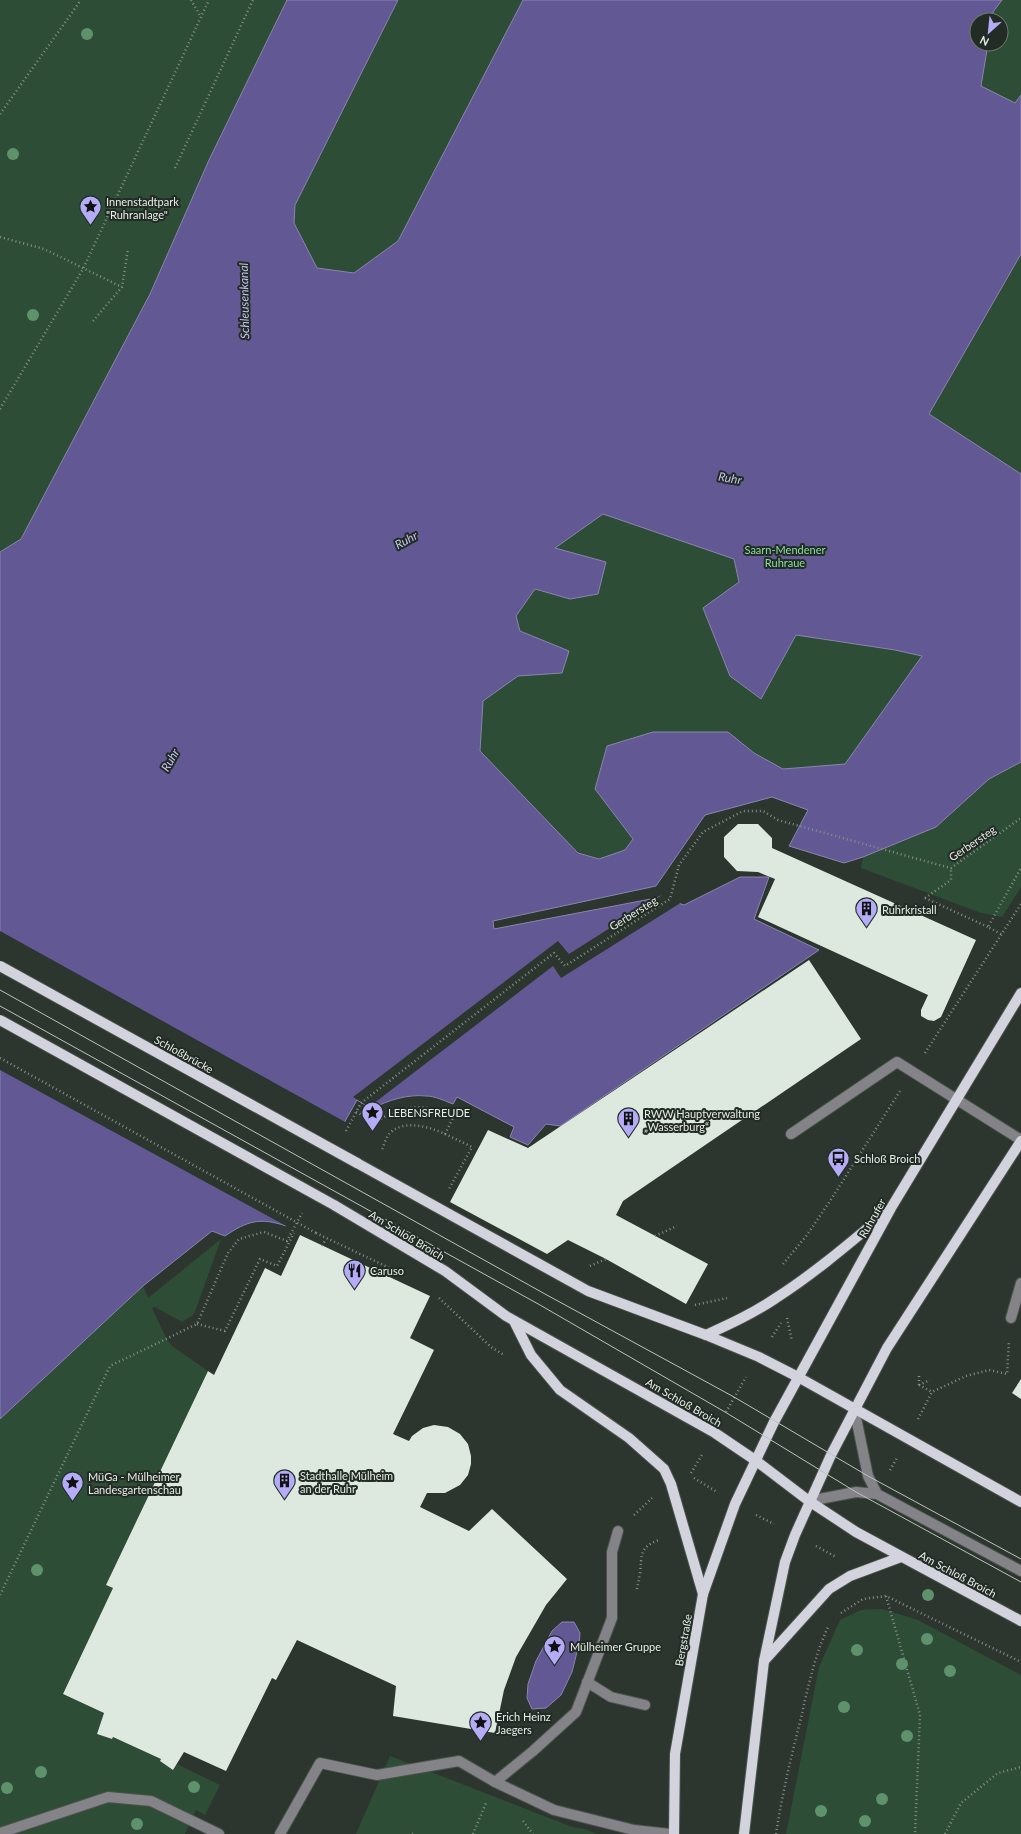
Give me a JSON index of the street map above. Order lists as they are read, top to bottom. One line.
{"streets":{"main road":["Schloßbrücke","Ruhrufer","Am Schloß Broich","Bergstraße"],"path":["Gerbersteg"]},"crossings":[["Ruhrufer","Am Schloß Broich"],["Ruhrufer","Bergstraße"],["Am Schloß Broich","Bergstraße"]],"water":["Schleusenkanal","Ruhr"],"parks":["Saarn-Mendener Ruhraue"],"places":{"place":["Innenstadtpark \"Ruhranlage\"","LEBENSFREUDE","MüGa - Mülheimer Landesgartenschau","Mülheimer Gruppe","Erich Heinz Jaegers"],"building":["Ruhrkristall","RWW Hauptverwaltung „Wasserburg“","Stadthalle Mülheim an der Ruhr"],"bus stop":["Schloß Broich"],"restaurant":["Caruso"]},"north":"bottom left"}
